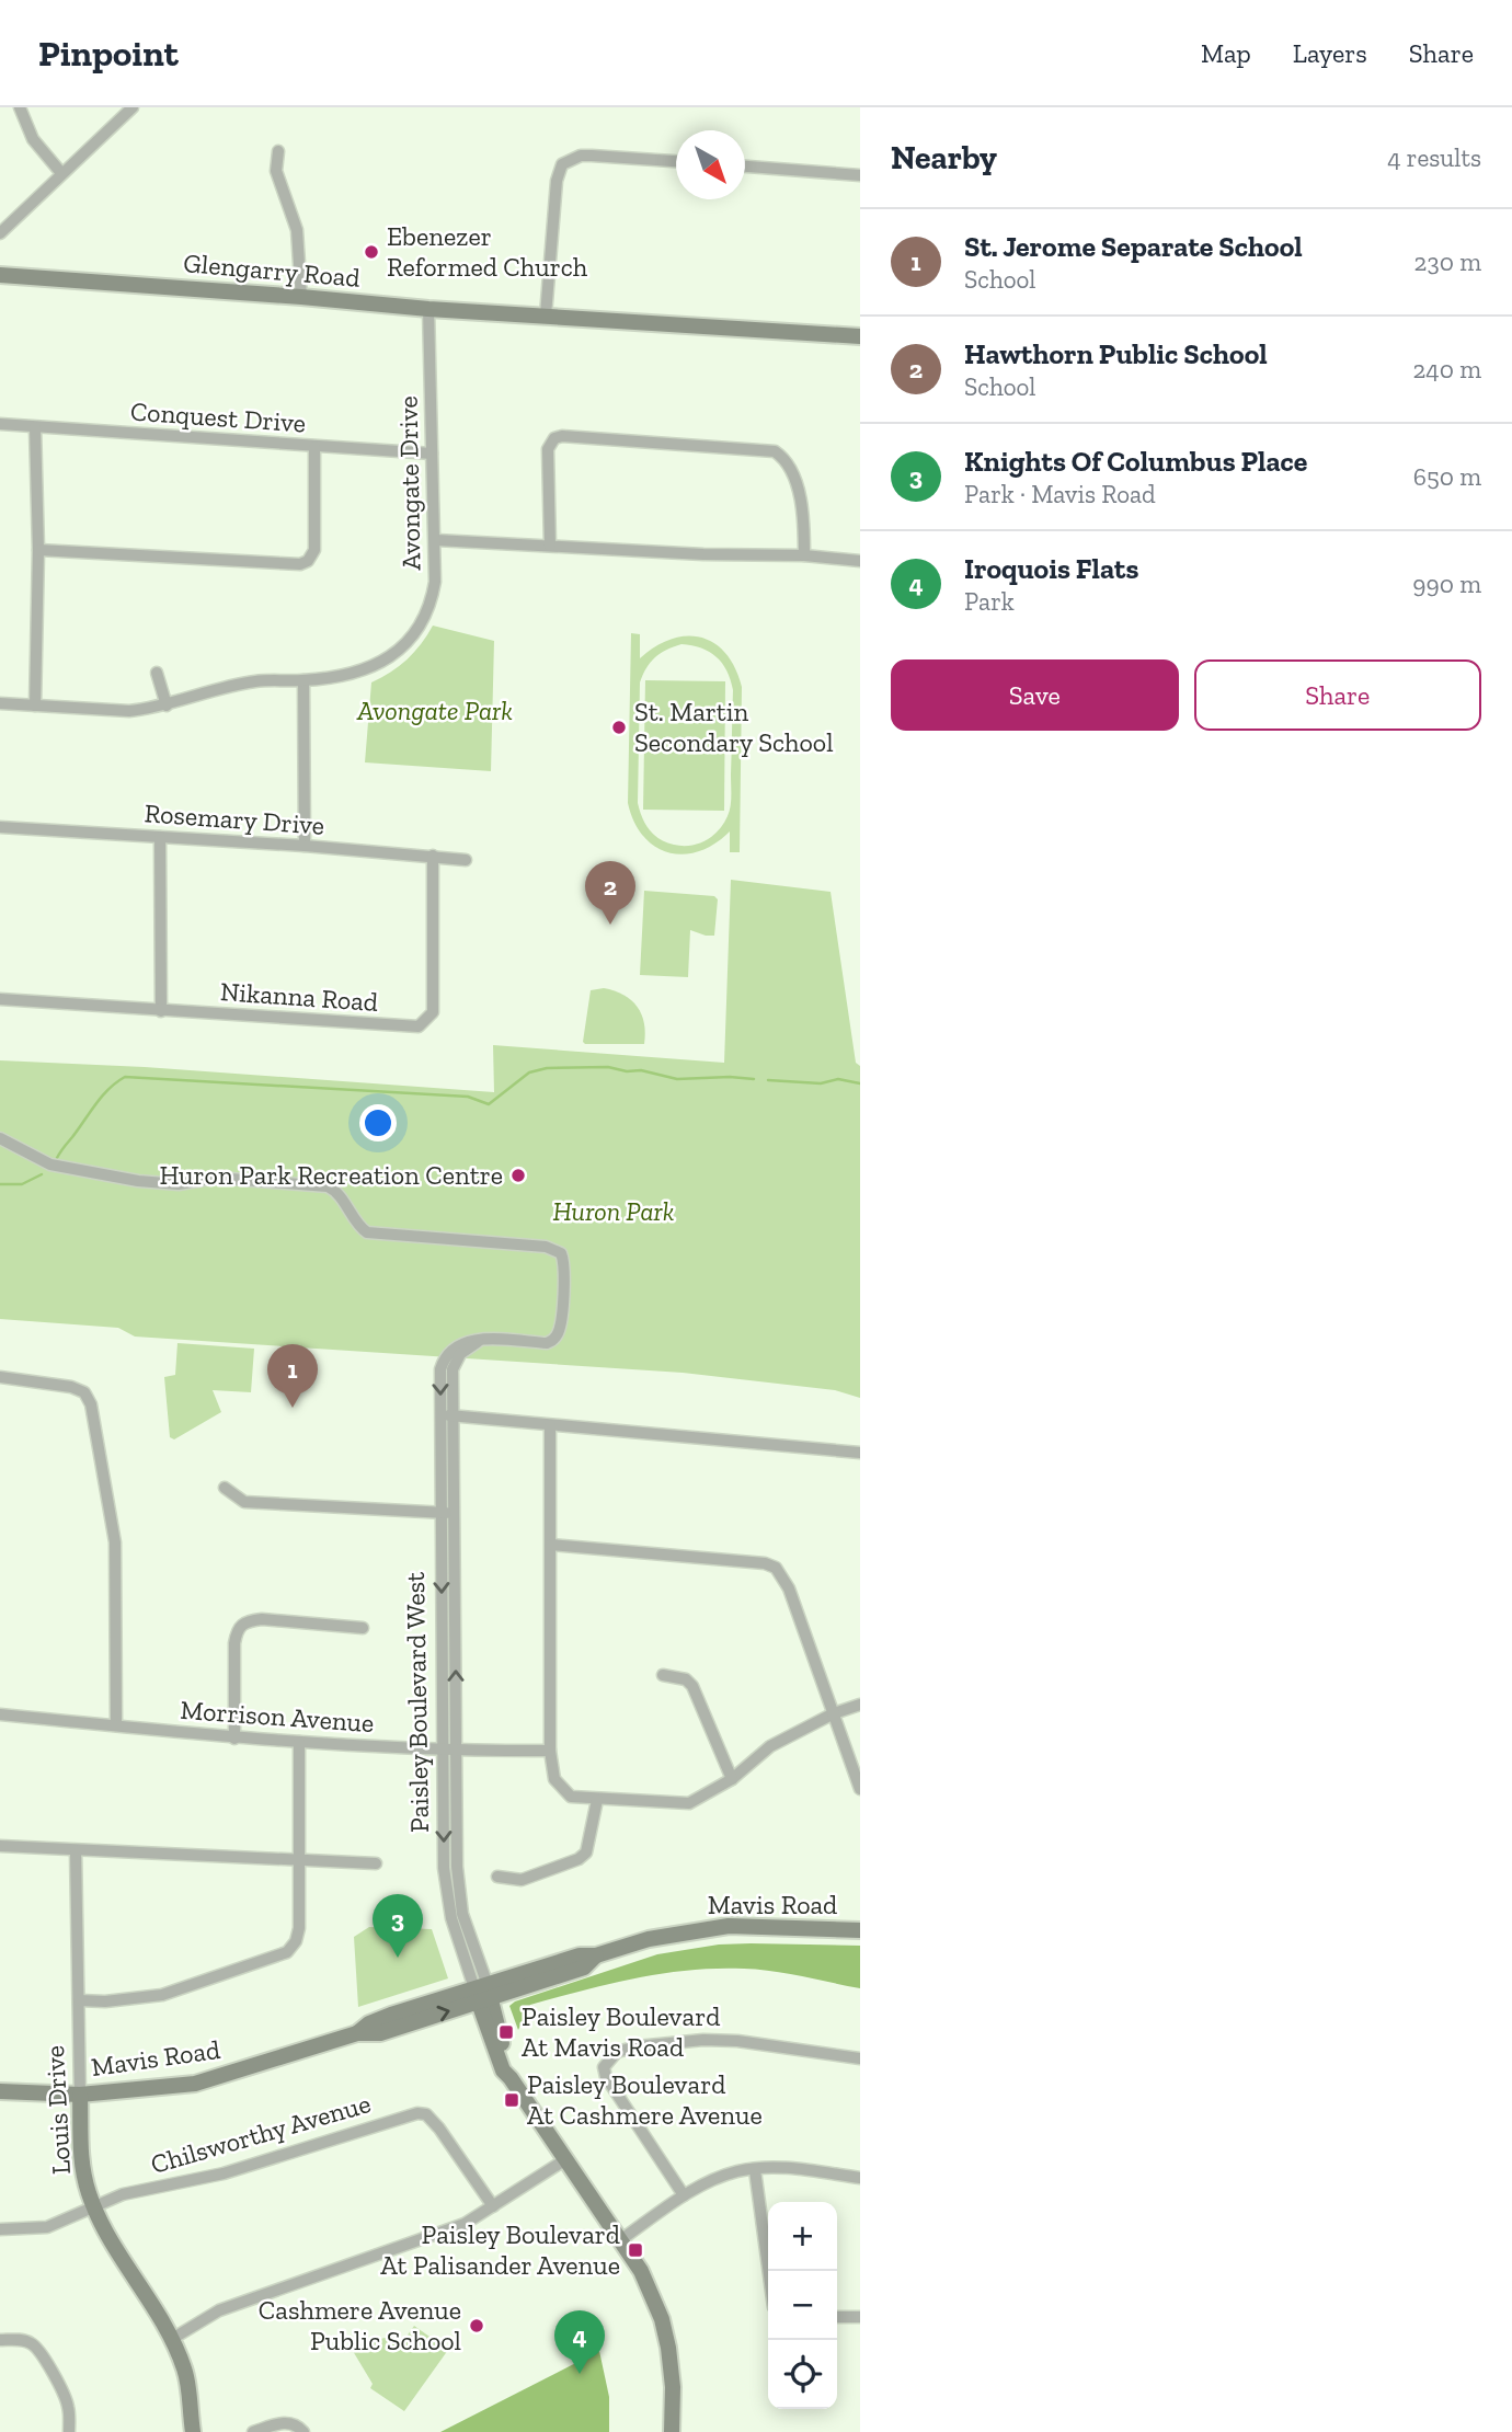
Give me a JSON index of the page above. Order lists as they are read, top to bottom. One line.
{"streets":{"street":["Glengarry Road","Conquest Drive","Avongate Drive","Rosemary Drive","Nikanna Road","Paisley Boulevard West","Morrison Avenue","Mavis Road","Louis Drive","Chilsworthy Avenue"]},"crossings":[["Glengarry Road","Avongate Drive"],["Conquest Drive","Avongate Drive"],["Rosemary Drive","Nikanna Road"],["Paisley Boulevard West","Morrison Avenue"],["Paisley Boulevard West","Mavis Road"],["Mavis Road","Louis Drive"],["Louis Drive","Chilsworthy Avenue"]],"parks":["Avongate Park","Huron Park"],"places":{"other":["Ebenezer Reformed Church","St. Martin Secondary School","Huron Park Recreation Centre","Cashmere Avenue Public School"],"transit":["Paisley Boulevard At Mavis Road","Paisley Boulevard At Cashmere Avenue","Paisley Boulevard At Palisander Avenue"]},"north":"bottom right","page":{"header":"Pinpoint","nav":["Map","Layers","Share"],"heading":["Nearby","4 results"],"list":[{"mark":"1","name":"St. Jerome Separate School","note":"School","value":"230 m"},{"mark":"2","name":"Hawthorn Public School","note":"School","value":"240 m"},{"mark":"3","name":"Knights Of Columbus Place","note":"Park · Mavis Road","value":"650 m"},{"mark":"4","name":"Iroquois Flats","note":"Park","value":"990 m"}],"buttons":["Save","Share"],"pins":["2","1","3","4"],"map_buttons":["+","−"]}}
